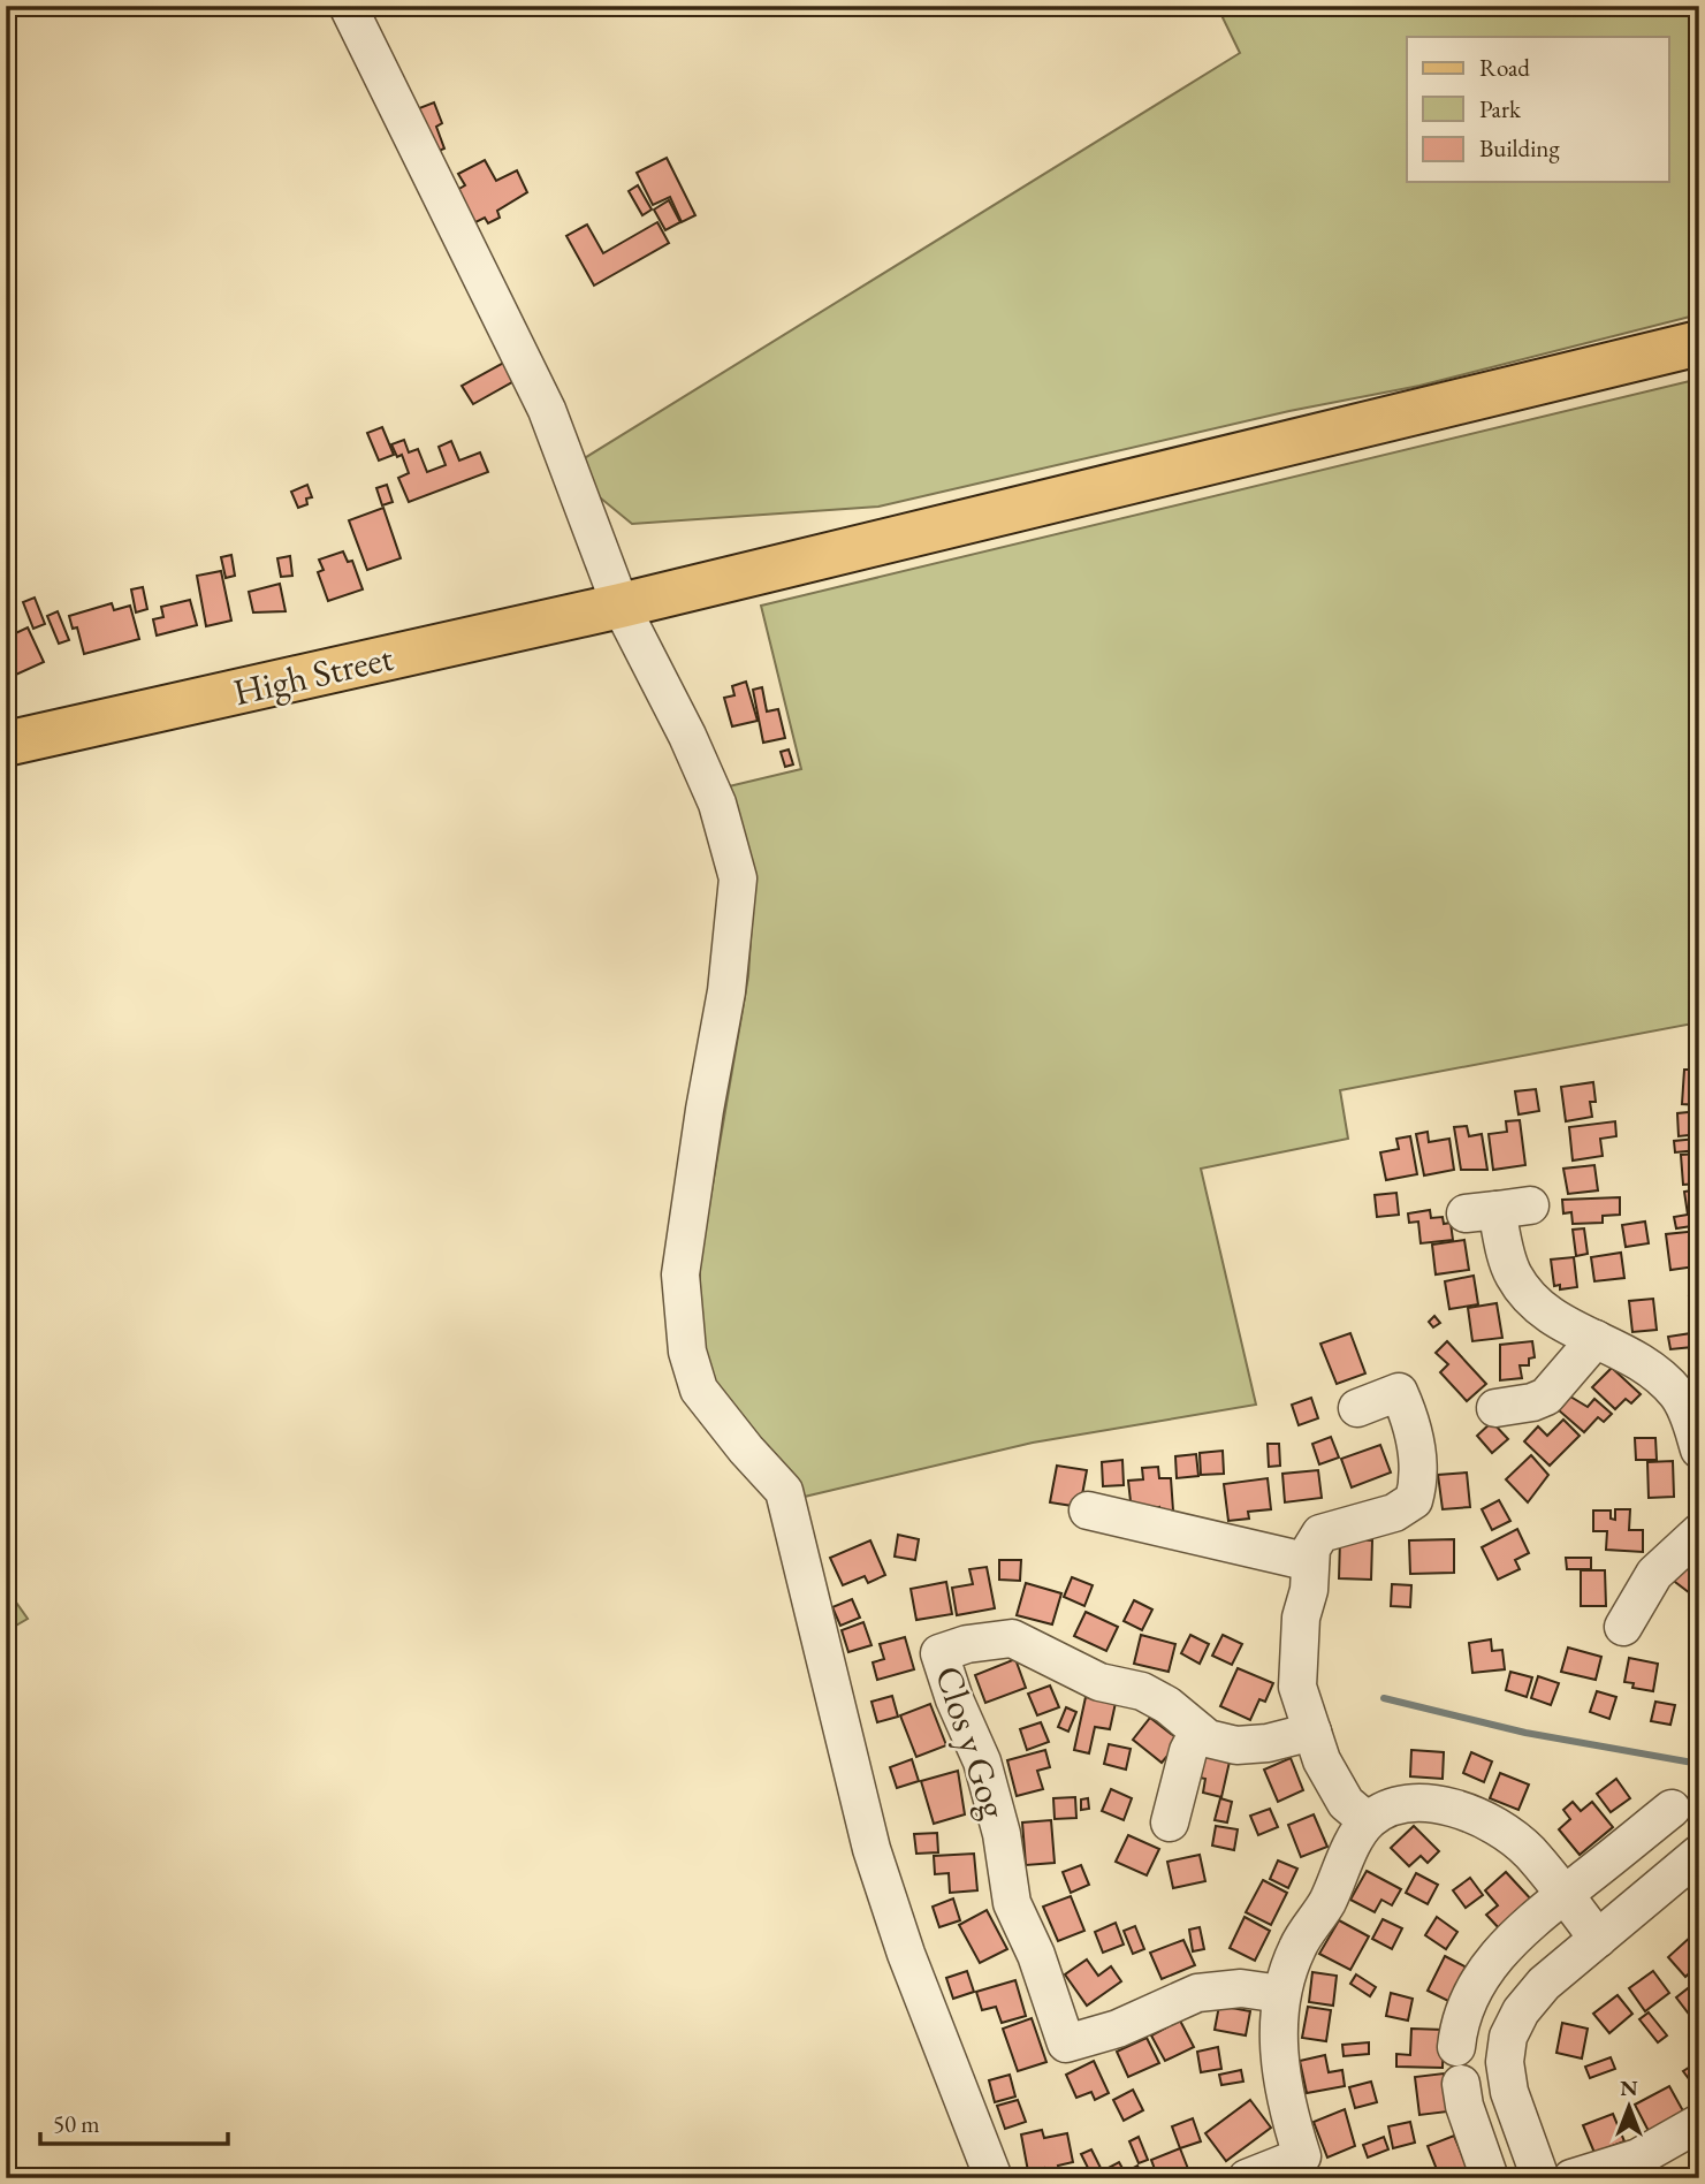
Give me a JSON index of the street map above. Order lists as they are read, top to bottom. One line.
{"streets":{"main road":["High Street"],"street":["Clos y Gog"]},"legend":["Road","Park","Building"],"scale_bar":"50 m","north":"top"}
